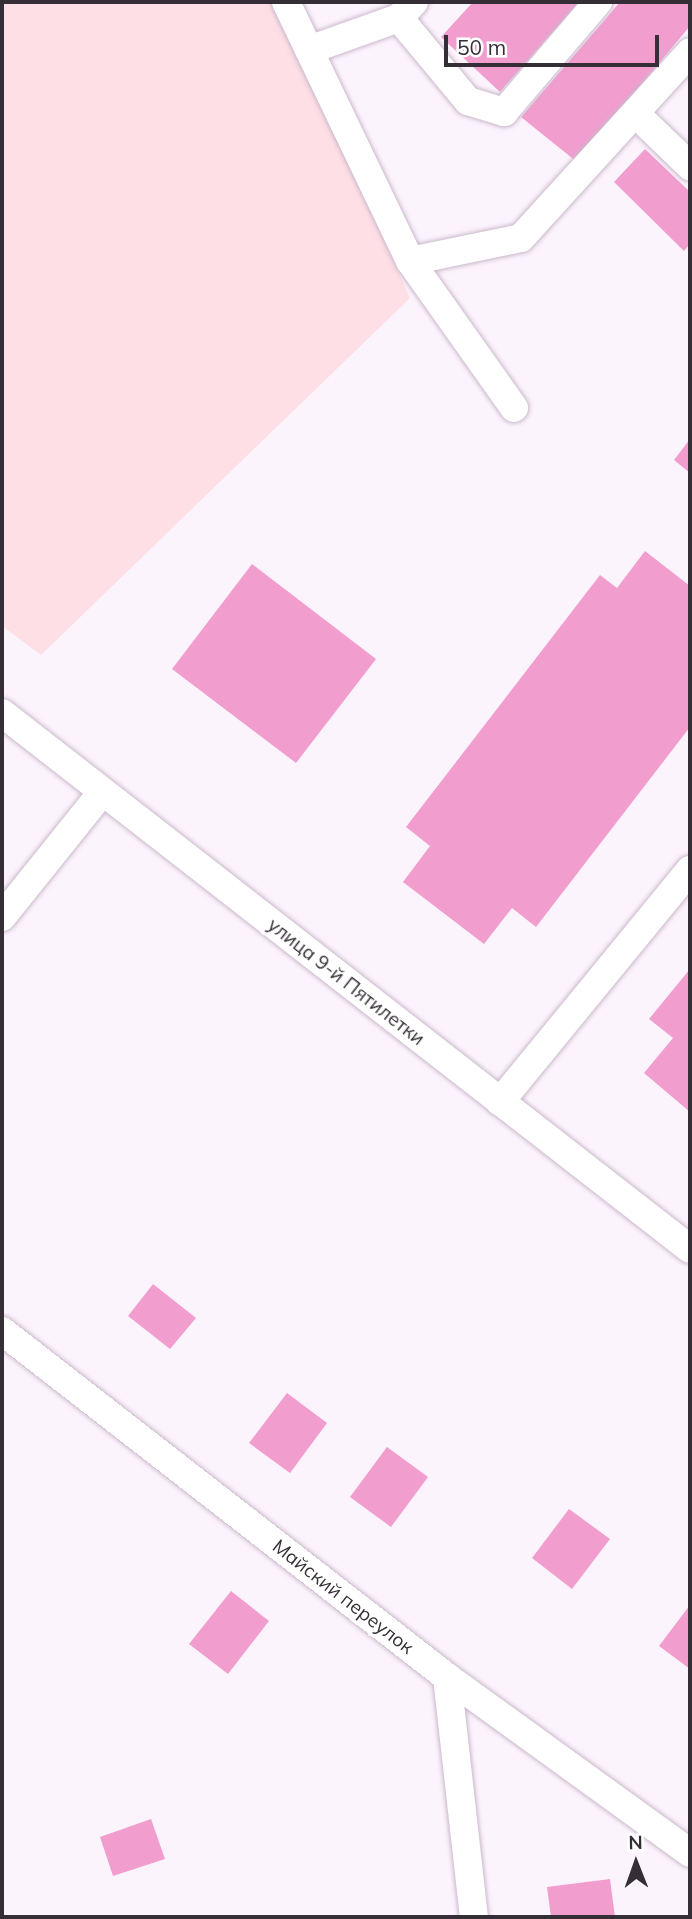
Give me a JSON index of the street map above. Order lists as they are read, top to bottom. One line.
{"streets":{"street":["улица 9-й Пятилетки","Майский переулок"]},"scale_bar":"50 m","north":"top"}
